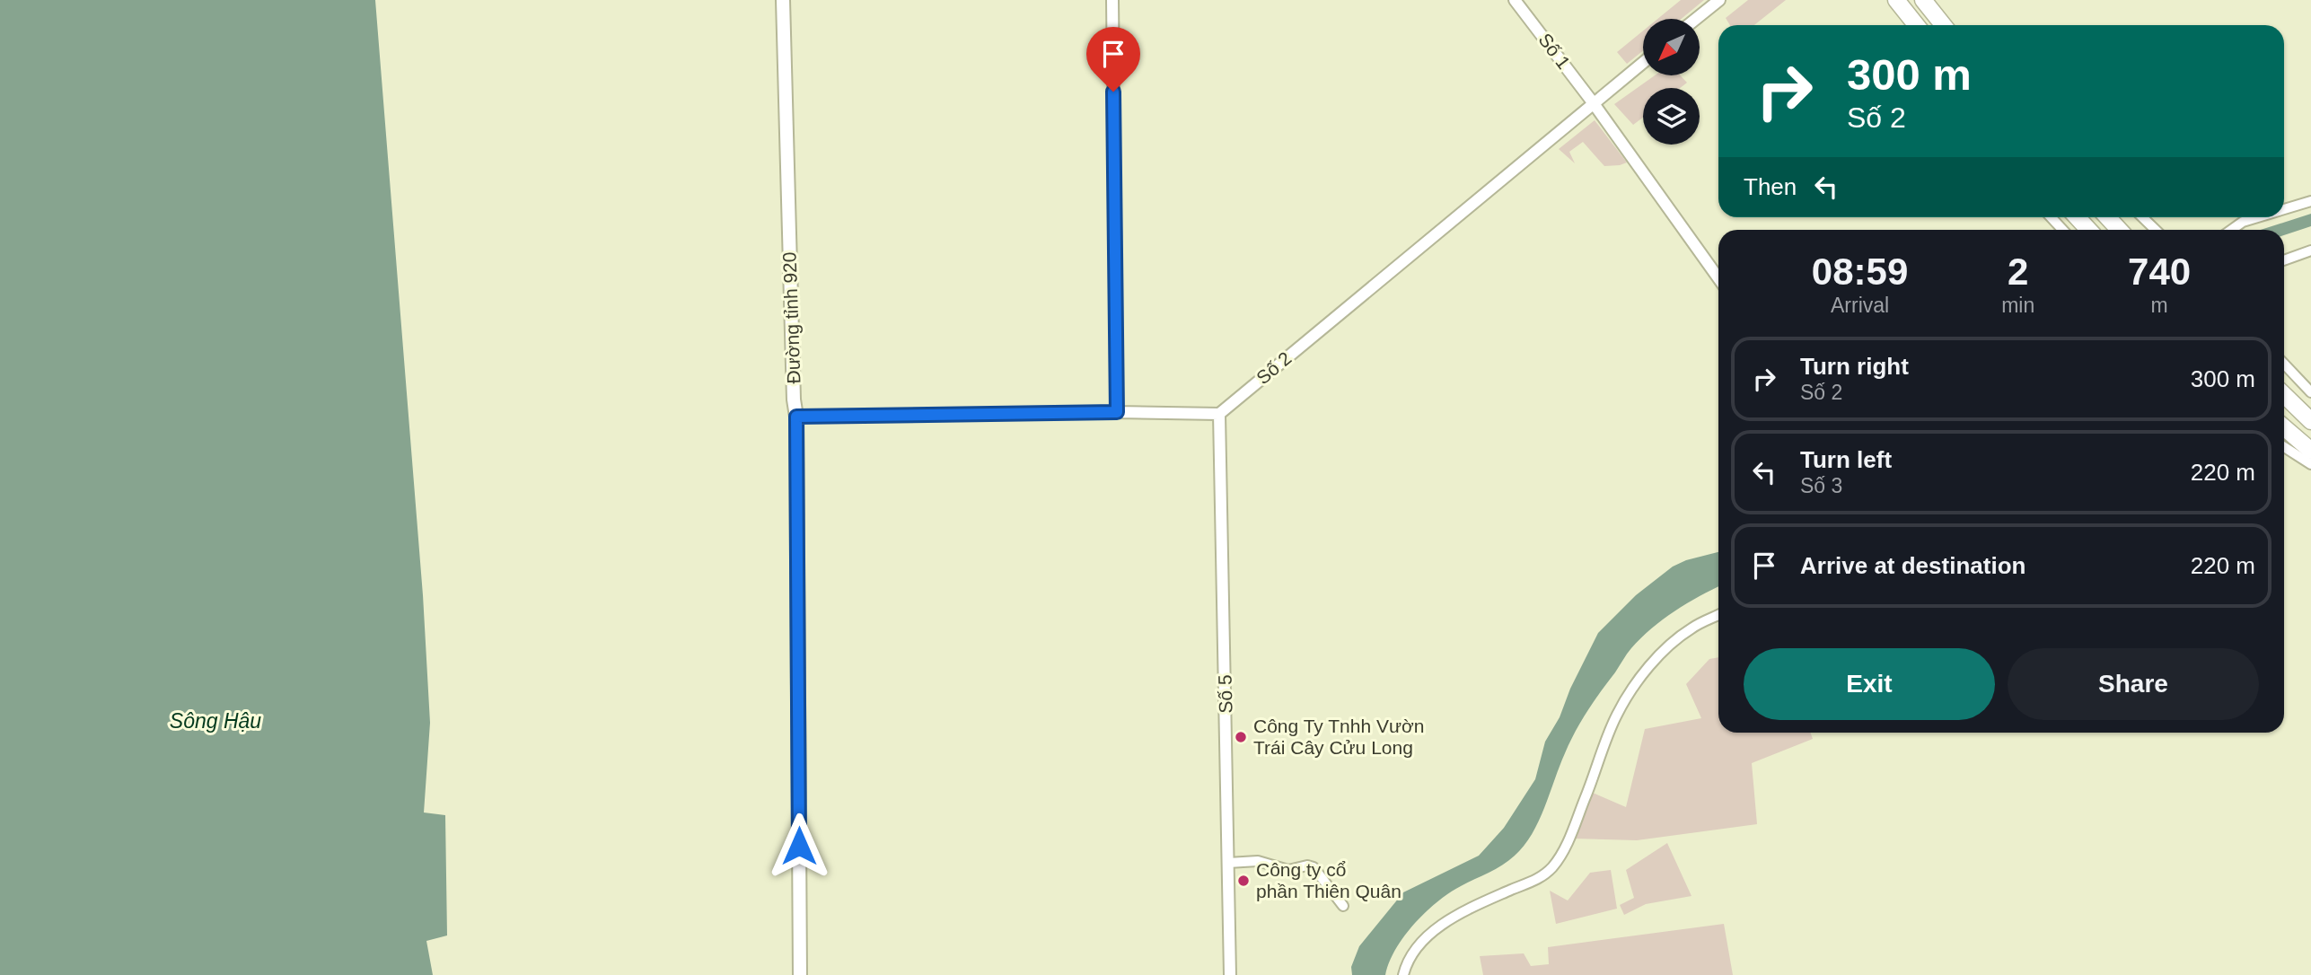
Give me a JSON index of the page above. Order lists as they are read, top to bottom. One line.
{"streets":{"main road":["Đường tỉnh 920"],"street":["Số 1","Số 2","Số 5"]},"crossings":[["Số 1","Số 2"],["Số 2","Số 5"]],"water":["Sông Hậu"],"places":["Công Ty Tnhh Vườn Trái Cây Cửu Long","Công ty cổ phần Thiên Quân"],"north":"bottom left","page":{"turn":["300 m","Số 2"],"then":"Then","eta":["08:59","Arrival","2","min","740","m"],"list":[{"name":"Turn right","note":"Số 2","value":"300 m"},{"name":"Turn left","note":"Số 3","value":"220 m"},{"name":"Arrive at destination","value":"220 m"}],"buttons":["Exit","Share"]}}
